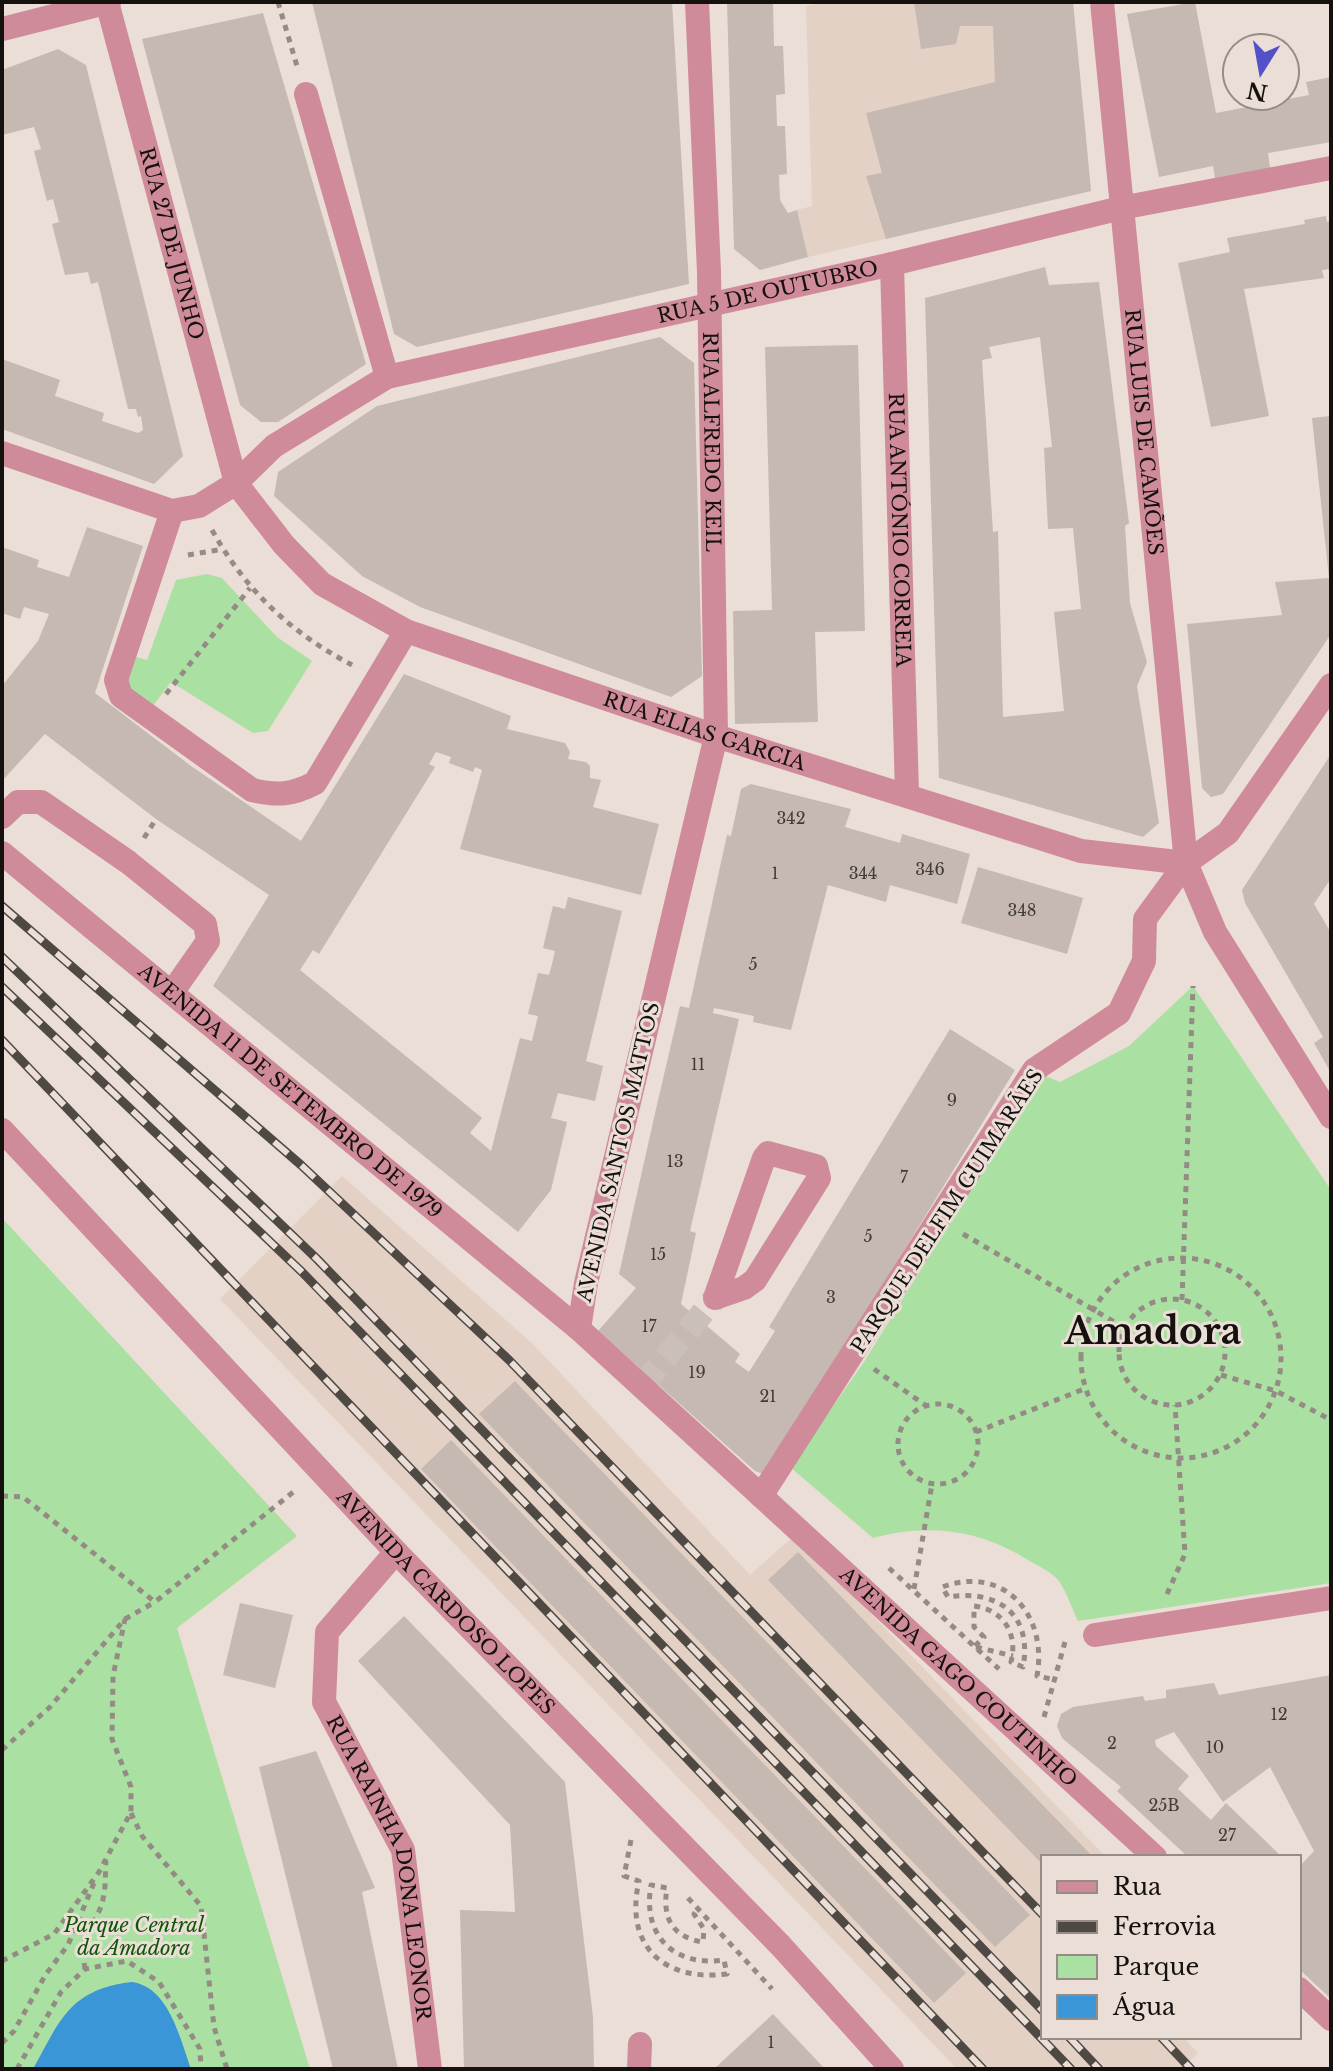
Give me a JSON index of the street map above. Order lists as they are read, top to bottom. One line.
{"streets":{"street":["RUA 27 DE JUNHO","RUA 5 DE OUTUBRO","RUA LUIS DE CAMÕES","RUA ALFREDO KEIL","RUA ANTÓNIO CORREIA","RUA ELIAS GARCIA","AVENIDA 11 DE SETEMBRO DE 1979","AVENIDA SANTOS MATTOS","PARQUE DELFIM GUIMARÃES","AVENIDA CARDOSO LOPES","AVENIDA GAGO COUTINHO","RUA RAINHA DONA LEONOR"]},"crossings":[["RUA 27 DE JUNHO","RUA 5 DE OUTUBRO"],["RUA 27 DE JUNHO","RUA ELIAS GARCIA"],["RUA 5 DE OUTUBRO","RUA LUIS DE CAMÕES"],["RUA 5 DE OUTUBRO","RUA ALFREDO KEIL"],["RUA 5 DE OUTUBRO","RUA ANTÓNIO CORREIA"],["RUA 5 DE OUTUBRO","RUA ELIAS GARCIA"],["RUA LUIS DE CAMÕES","RUA ELIAS GARCIA"],["RUA LUIS DE CAMÕES","PARQUE DELFIM GUIMARÃES"],["RUA ALFREDO KEIL","RUA ELIAS GARCIA"],["RUA ALFREDO KEIL","AVENIDA SANTOS MATTOS"],["RUA ANTÓNIO CORREIA","RUA ELIAS GARCIA"],["RUA ELIAS GARCIA","AVENIDA SANTOS MATTOS"],["RUA ELIAS GARCIA","PARQUE DELFIM GUIMARÃES"],["AVENIDA 11 DE SETEMBRO DE 1979","AVENIDA SANTOS MATTOS"],["AVENIDA SANTOS MATTOS","PARQUE DELFIM GUIMARÃES"],["AVENIDA SANTOS MATTOS","AVENIDA GAGO COUTINHO"],["PARQUE DELFIM GUIMARÃES","AVENIDA GAGO COUTINHO"],["AVENIDA CARDOSO LOPES","RUA RAINHA DONA LEONOR"]],"districts":["Amadora"],"parks":["Parque Central da Amadora"],"house_numbers":["342","346","1","344","348","5","11","9","13","7","5","15","3","17","19","21","12","2","10","25B","27","1"],"legend":["Rua","Ferrovia","Parque","Água"],"north":"bottom"}
